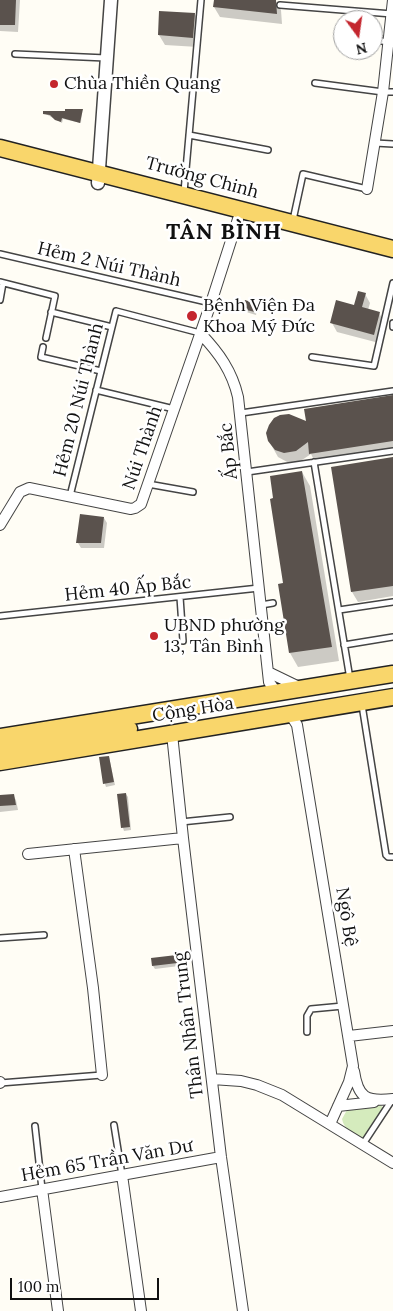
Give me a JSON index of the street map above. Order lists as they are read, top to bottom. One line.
{"streets":{"main road":["Trường Chinh","Cộng Hòa"],"street":["Núi Thành","Ấp Bắc","Ngô Bệ","Thân Nhân Trung","Hẻm 65 Trần Văn Dư"],"lane":["Hẻm 2 Núi Thành","Hẻm 20 Núi Thành","Hẻm 40 Ấp Bắc"]},"crossings":[["Hẻm 20 Núi Thành","Núi Thành"],["Hẻm 20 Núi Thành","Ấp Bắc"],["Núi Thành","Ấp Bắc"],["Ấp Bắc","Hẻm 40 Ấp Bắc"],["Ấp Bắc","Cộng Hòa"],["Ấp Bắc","Ngô Bệ"],["Cộng Hòa","Ngô Bệ"],["Cộng Hòa","Thân Nhân Trung"],["Thân Nhân Trung","Hẻm 65 Trần Văn Dư"]],"districts":["TÂN BÌNH"],"places":["Chùa Thiền Quang","Bệnh Viện Đa Khoa Mỹ Đức","UBND phường 13, Tân Bình"],"scale_bar":"100 m","north":"bottom"}
